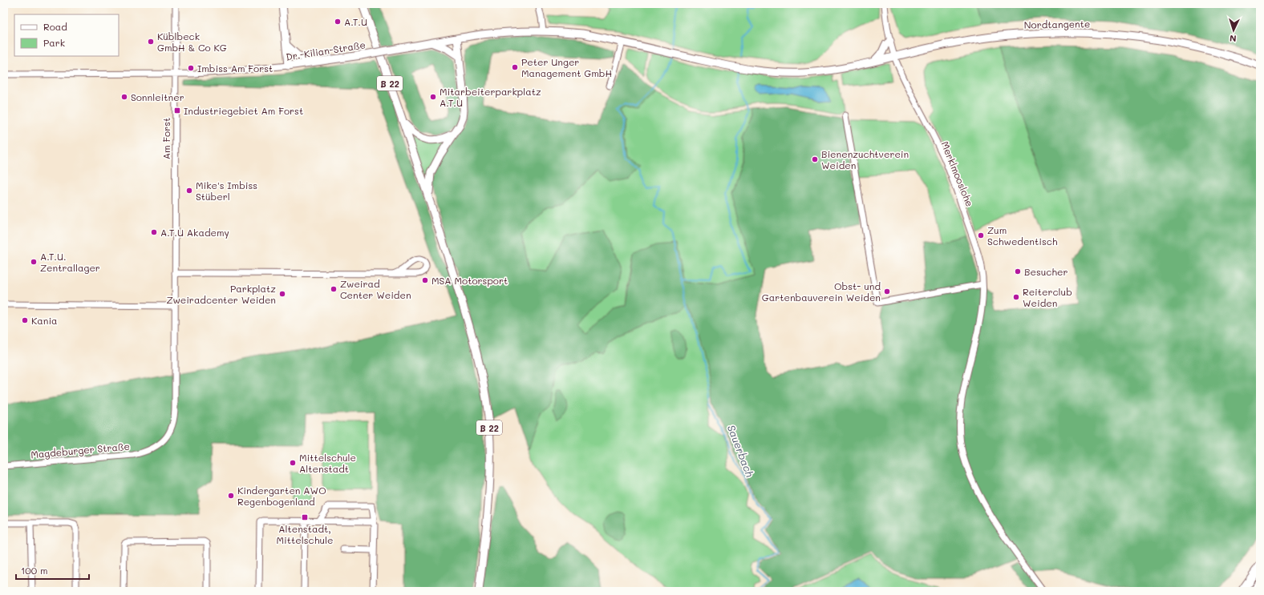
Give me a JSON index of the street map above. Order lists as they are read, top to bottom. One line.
{"streets":{"main road":["Nordtangente","Dr.-Kilian-Straße","B 22"],"street":["Am Forst","Merklmooslohe","Magdeburger Straße"]},"crossings":[["Nordtangente","Dr.-Kilian-Straße"],["Nordtangente","Merklmooslohe"],["Dr.-Kilian-Straße","Am Forst"],["Am Forst","Magdeburger Straße"]],"water":["Sauerbach"],"places":{"other":["A.T.U","Küblbeck GmbH & Co KG","Peter Unger Management GmbH","Imbiss Am Forst","Sonnleitner","Mitarbeiterparkplatz A.T.U","Bienenzuchtverein Weiden","Mike's Imbiss Stüberl","A.T.U Akademy","Zum Schwedentisch","A.T.U. Zentrallager","Besucher","MSA Motorsport","Zweirad Center Weiden","Obst- und Gartenbauverein Weiden","Parkplatz Zweiradcenter Weiden","Reiterclub Weiden","Kania","Mittelschule Altenstadt","Kindergarten AWO Regenbogenland"],"transit":["Industriegebiet Am Forst","Altenstadt, Mittelschule"]},"legend":["Road","Park"],"scale_bar":"100 m","north":"bottom"}
